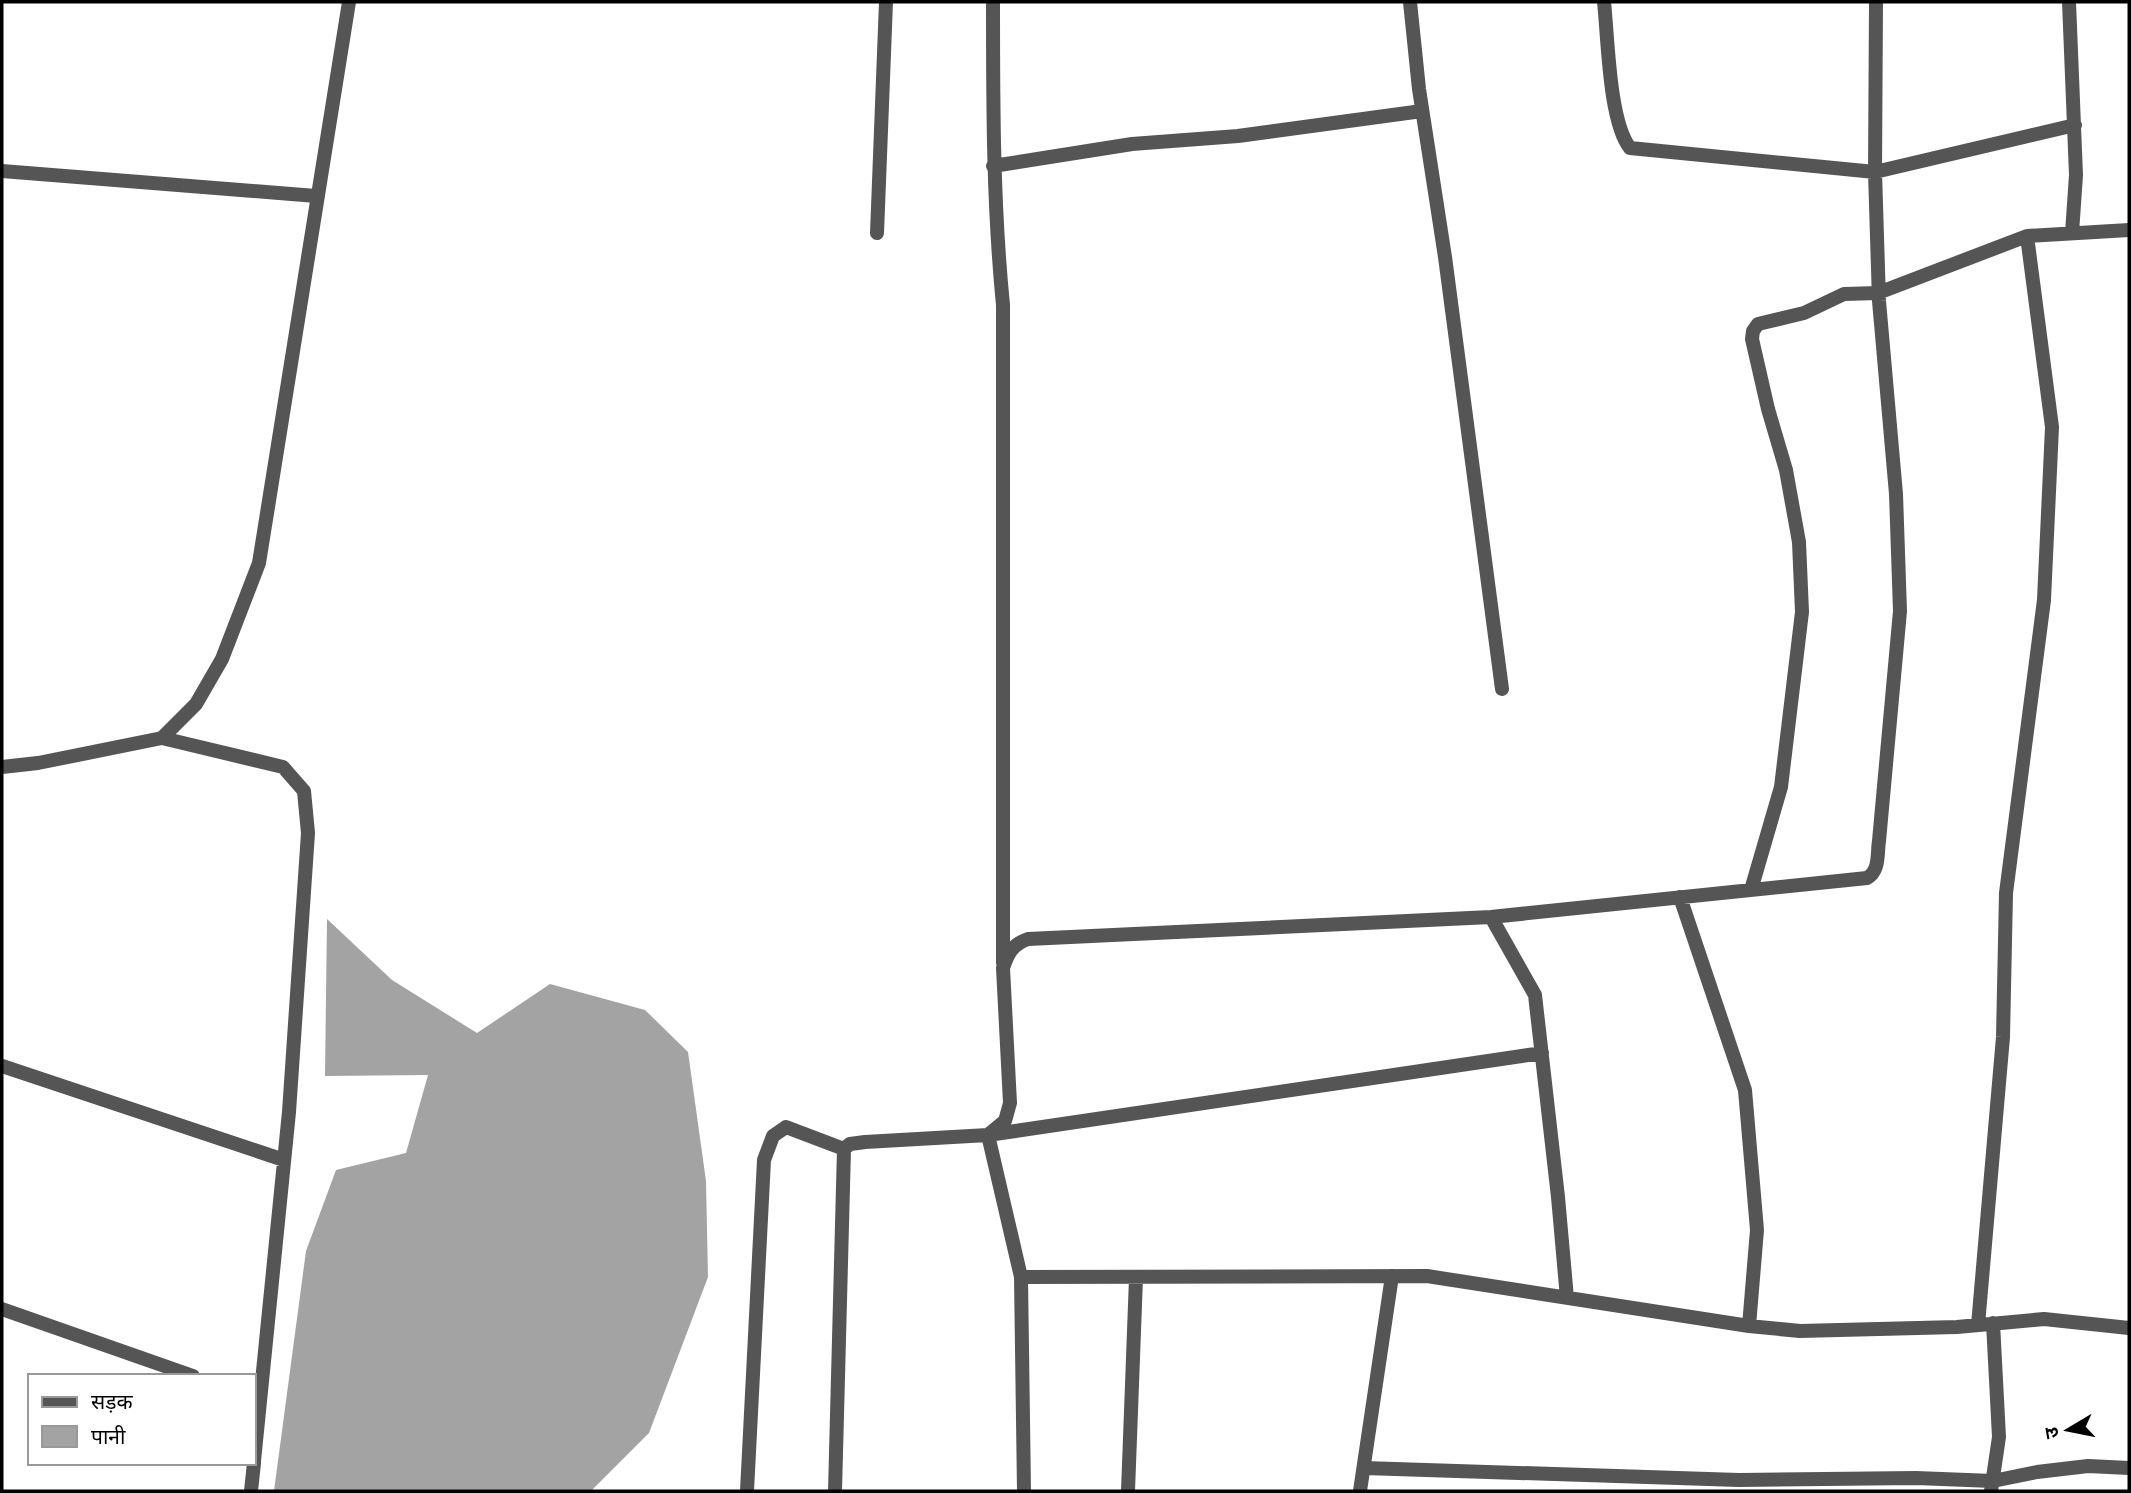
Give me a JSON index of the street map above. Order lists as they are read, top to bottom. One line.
{"legend":["सड़क","पानी"],"north":"left"}
